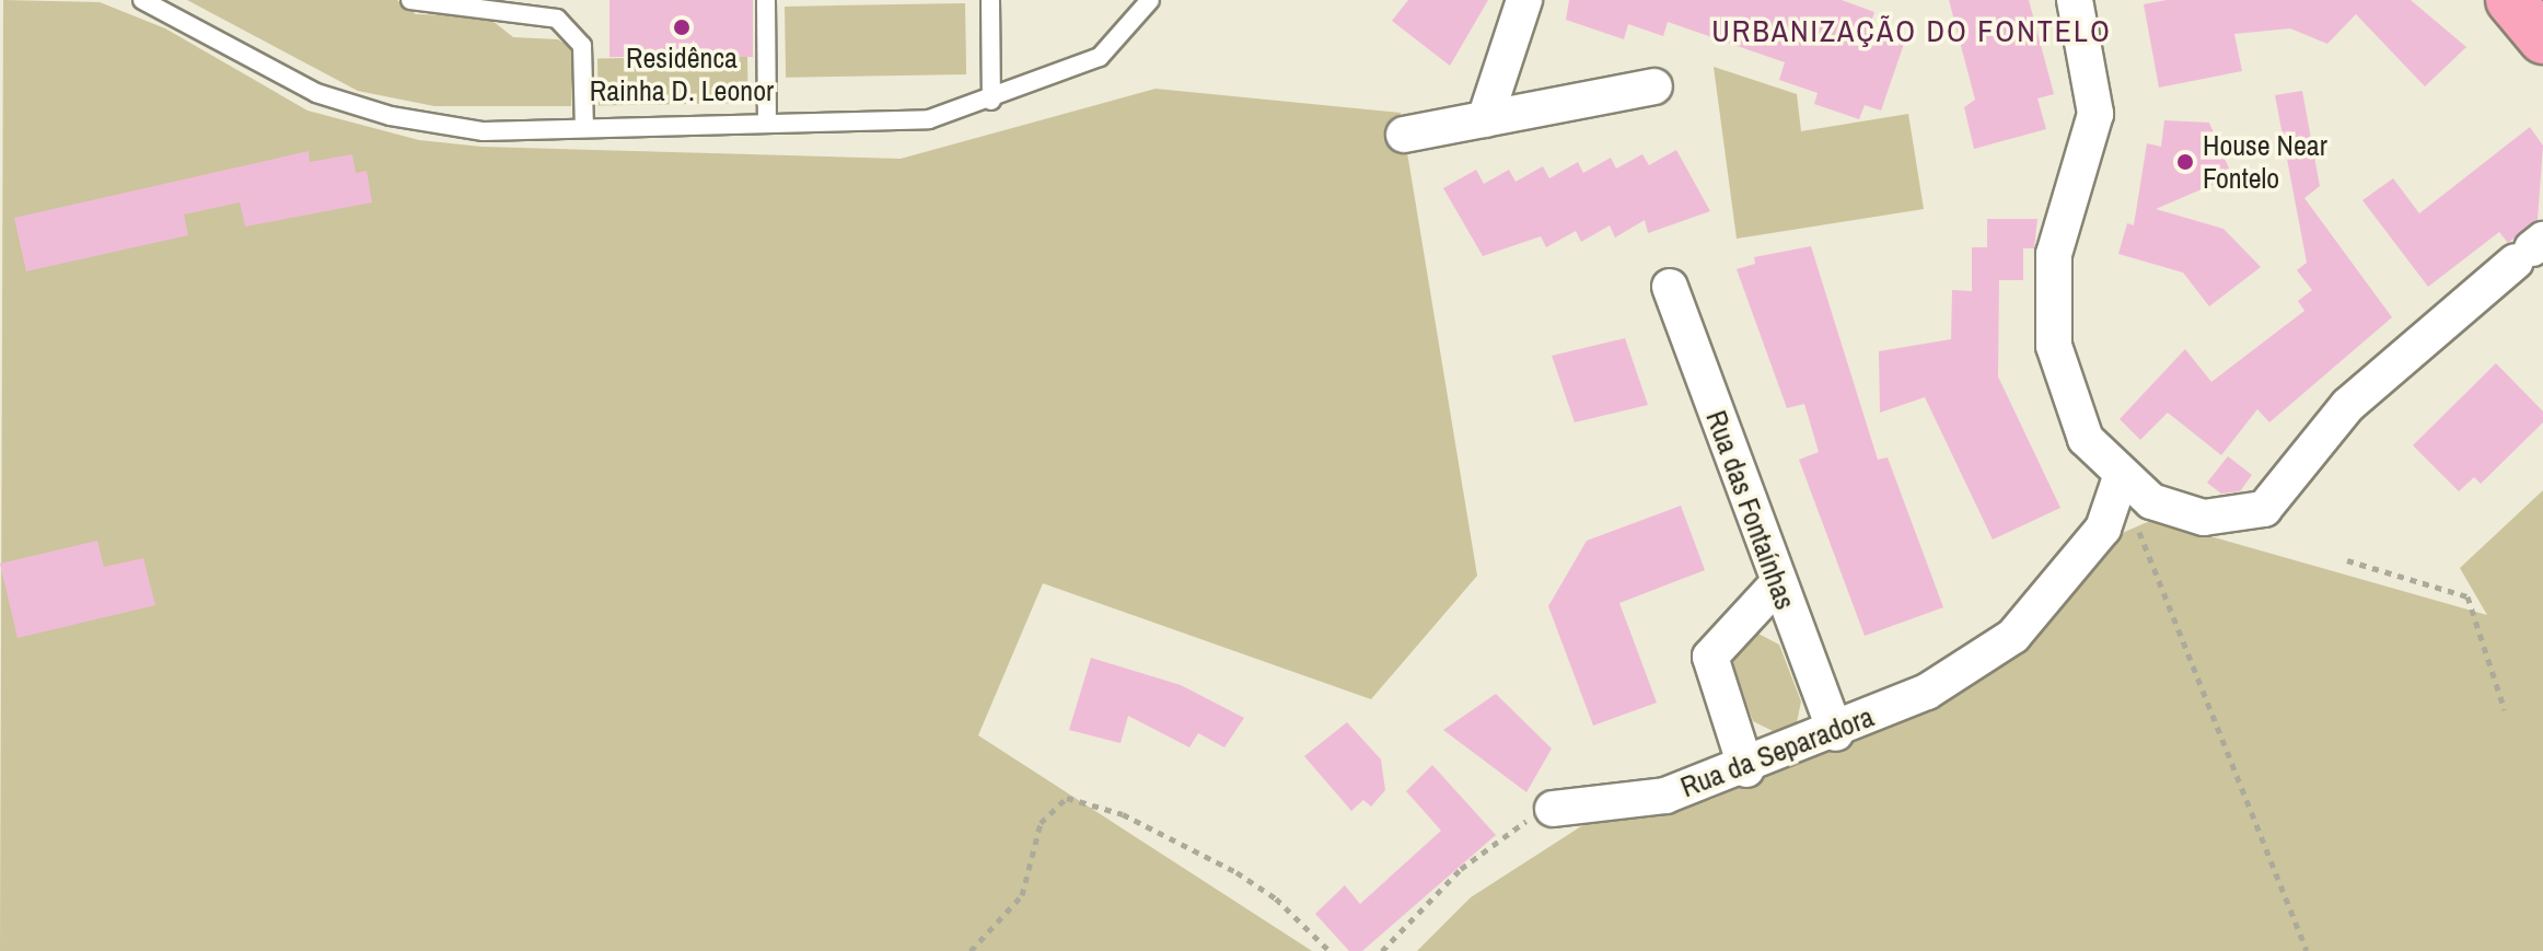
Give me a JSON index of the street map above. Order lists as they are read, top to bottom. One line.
{"streets":{"street":["Rua das Fontaínhas","Rua da Separadora"]},"crossings":[["Rua das Fontaínhas","Rua da Separadora"]],"districts":["URBANIZAÇÃO DO FONTELO"],"places":["Residênca Rainha D. Leonor","House Near Fontelo"]}
